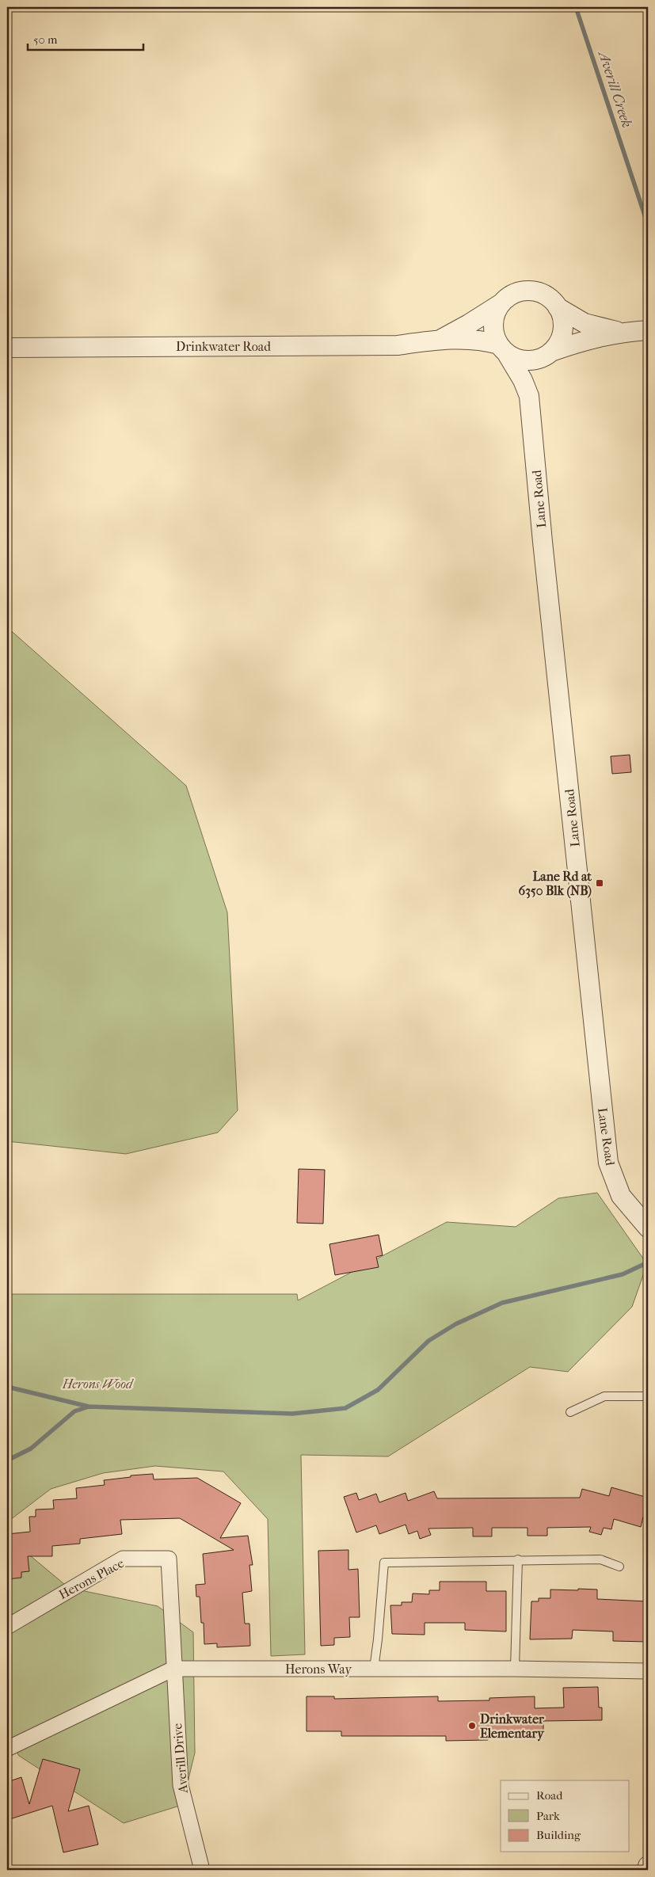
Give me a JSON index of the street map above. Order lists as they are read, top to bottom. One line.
{"streets":{"street":["Drinkwater Road","Lane Road","Herons Place","Herons Way","Averill Drive"]},"crossings":[["Drinkwater Road","Lane Road"],["Herons Place","Herons Way"],["Herons Place","Averill Drive"],["Herons Way","Averill Drive"]],"water":["Averill Creek"],"parks":["Herons Wood"],"places":{"transit":["Lane Rd at 6350 Blk (NB)"],"other":["Drinkwater Elementary"]},"legend":["Road","Park","Building"],"scale_bar":"50 m"}
